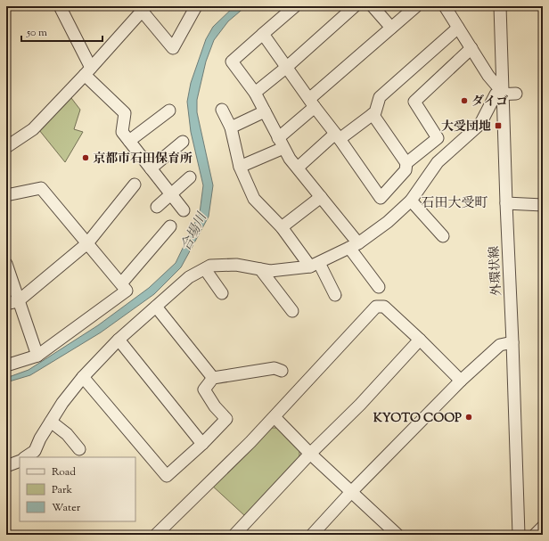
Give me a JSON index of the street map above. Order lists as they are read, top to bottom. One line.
{"streets":{"street":["外環状線"]},"districts":["石田大受町"],"water":["合場川"],"places":{"other":["ダイゴ","京都市石田保育所","KYOTO COOP"],"transit":["大受団地"]},"legend":["Road","Park","Water"],"scale_bar":"50 m"}
